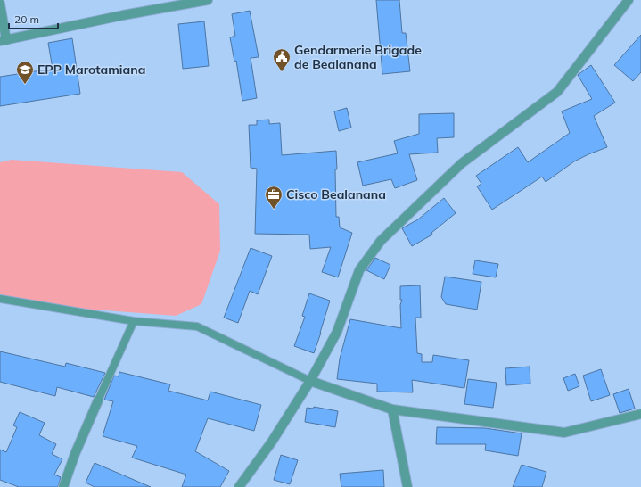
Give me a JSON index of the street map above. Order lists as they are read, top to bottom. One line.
{"places":{"public building":["Gendarmerie Brigade de Bealanana"],"school or university":["EPP Marotamiana"],"office":["Cisco Bealanana"]},"scale_bar":"20 m"}
